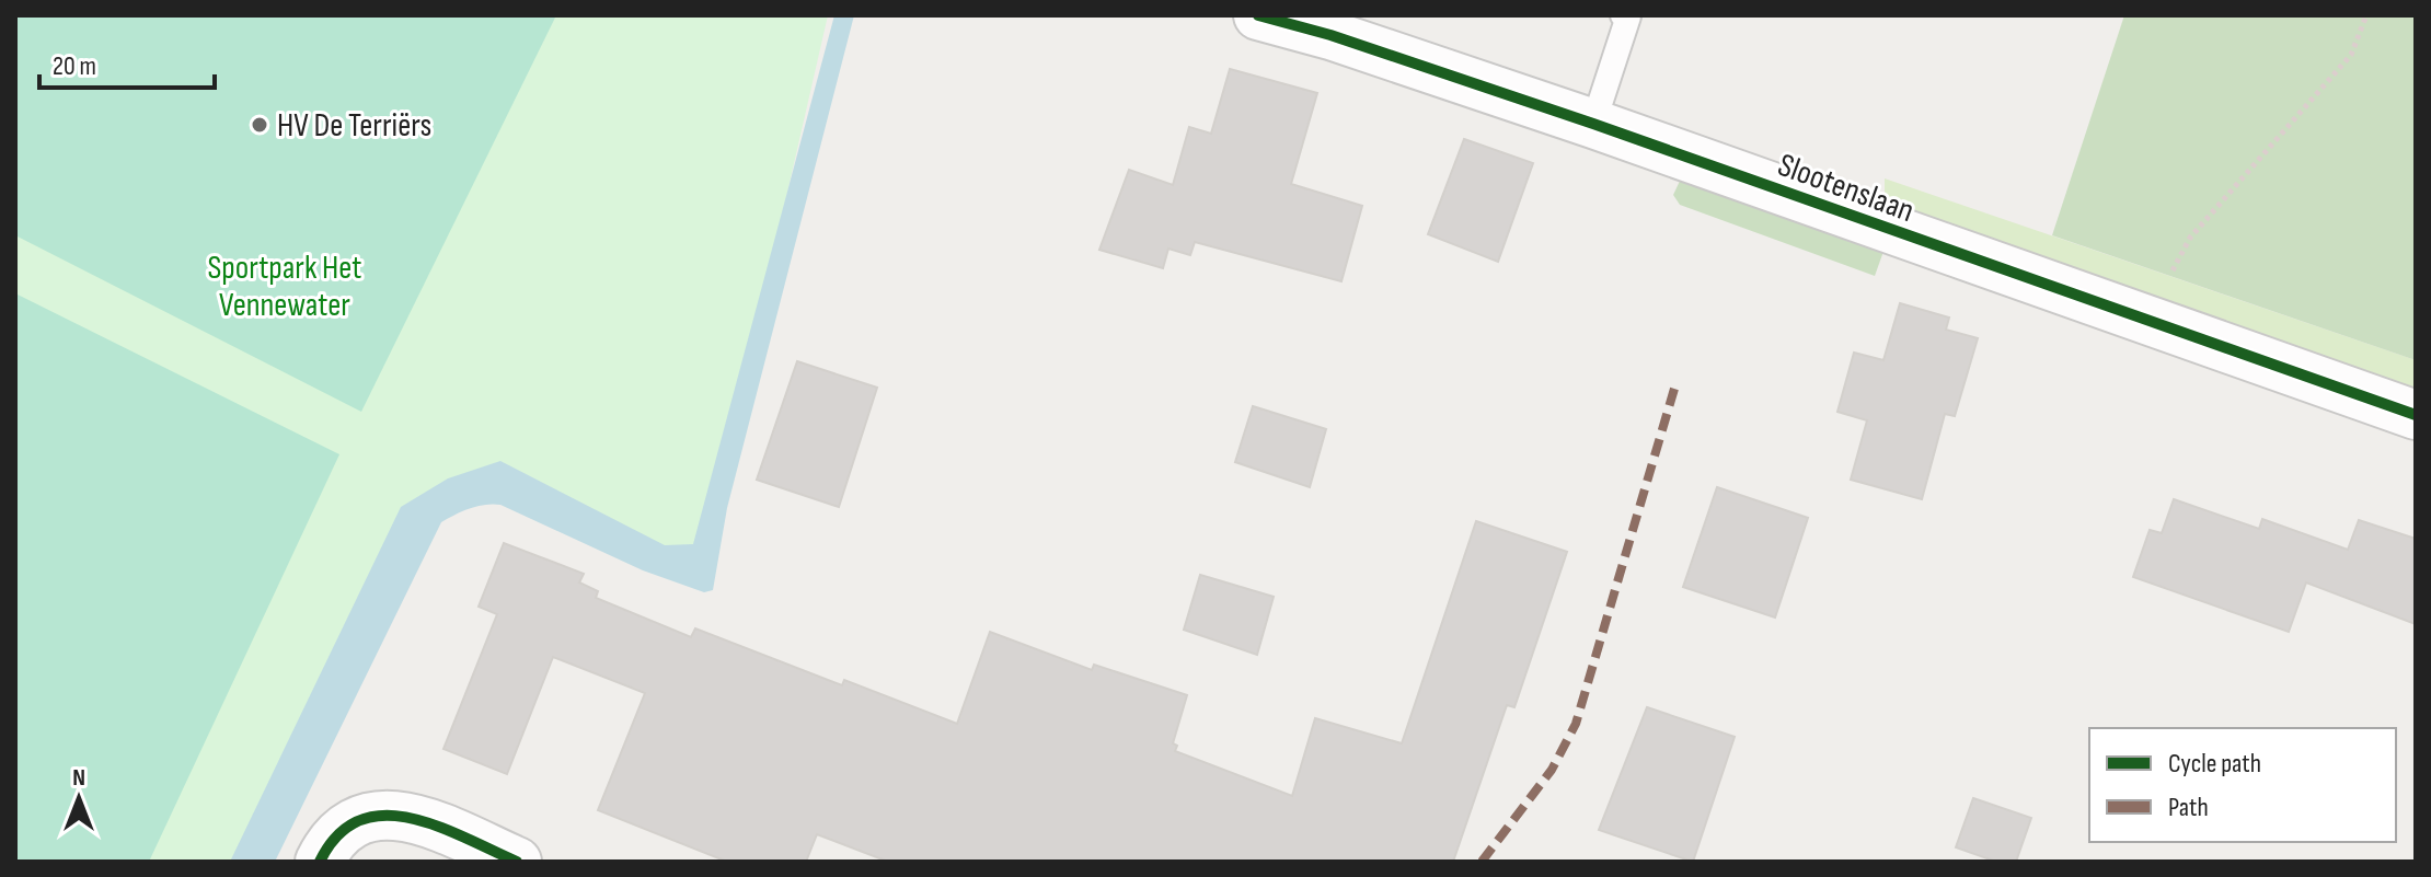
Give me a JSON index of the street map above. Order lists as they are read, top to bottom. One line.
{"streets":{"street":["Slootenslaan"]},"parks":["Sportpark Het Vennewater"],"places":["HV De Terriërs"],"legend":["Cycle path","Path"],"scale_bar":"20 m","north":"top"}
